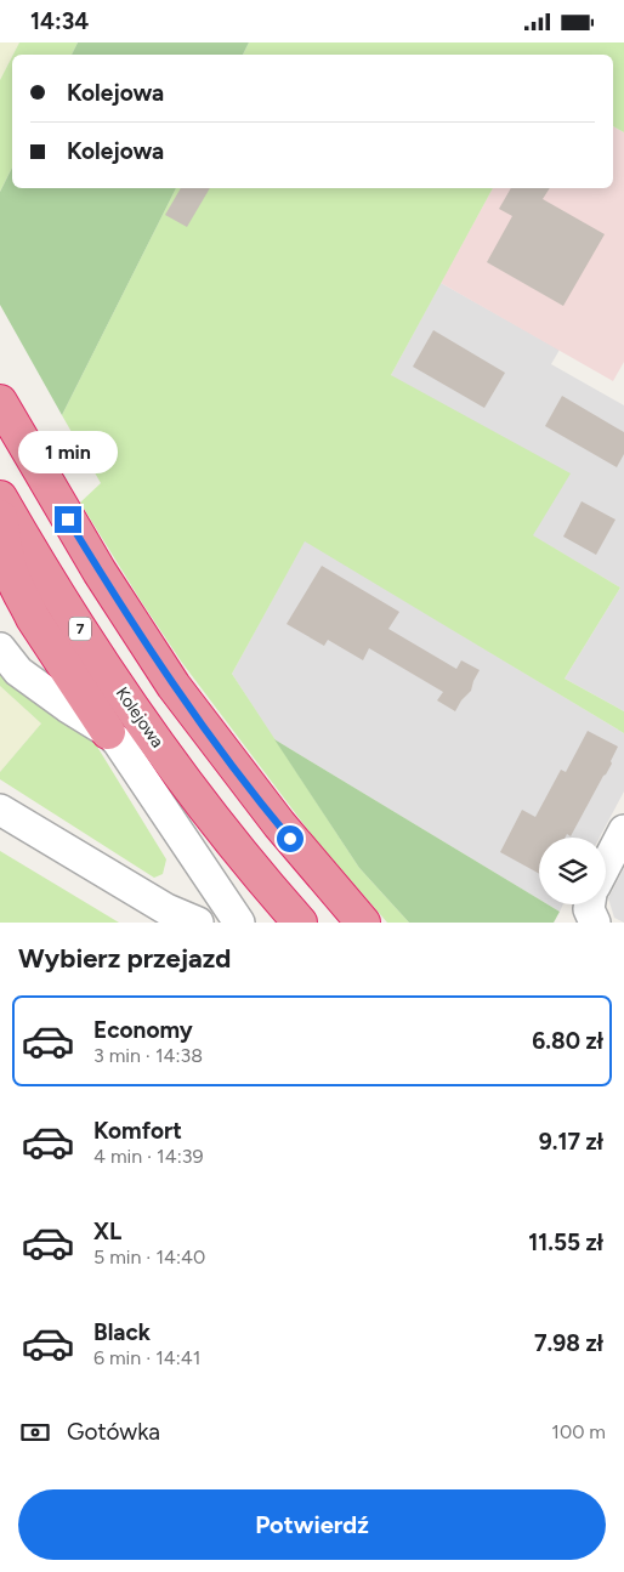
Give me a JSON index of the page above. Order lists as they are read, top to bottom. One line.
{"streets":{"highway":["7","Kolejowa"]},"page":{"status":"14:34","banner":["Kolejowa","Kolejowa"],"bubble":"1 min","heading":"Wybierz przejazd","list":[{"name":"Economy","note":"3 min · 14:38","value":"6.80 zł"},{"name":"Komfort","note":"4 min · 14:39","value":"9.17 zł"},{"name":"XL","note":"5 min · 14:40","value":"11.55 zł"},{"name":"Black","note":"6 min · 14:41","value":"7.98 zł"}],"pay":["Gotówka","100 m"],"buttons":"Potwierdź"}}
